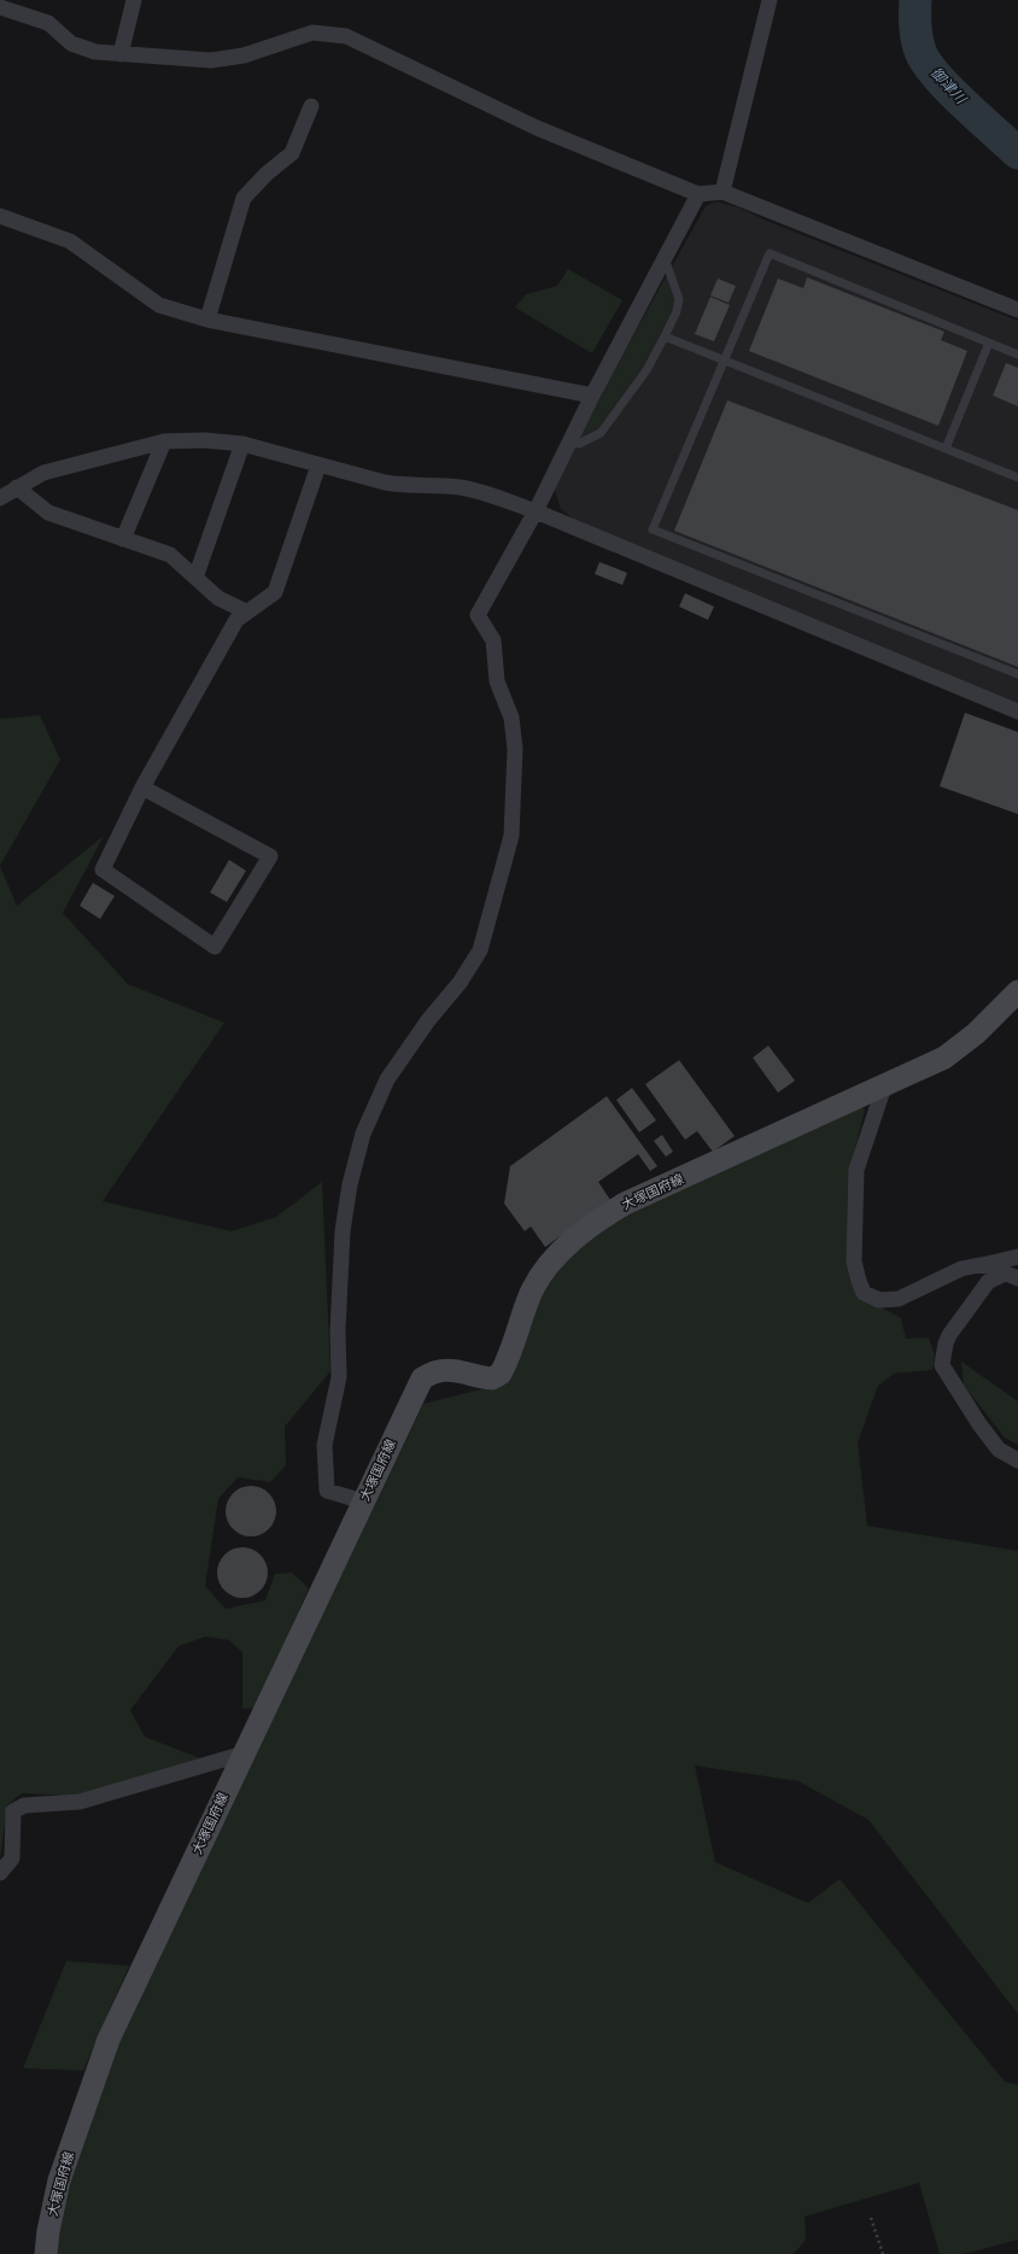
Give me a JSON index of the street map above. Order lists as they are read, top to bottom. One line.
{"streets":{"main road":["大塚国府線"]},"water":["御津川"]}
